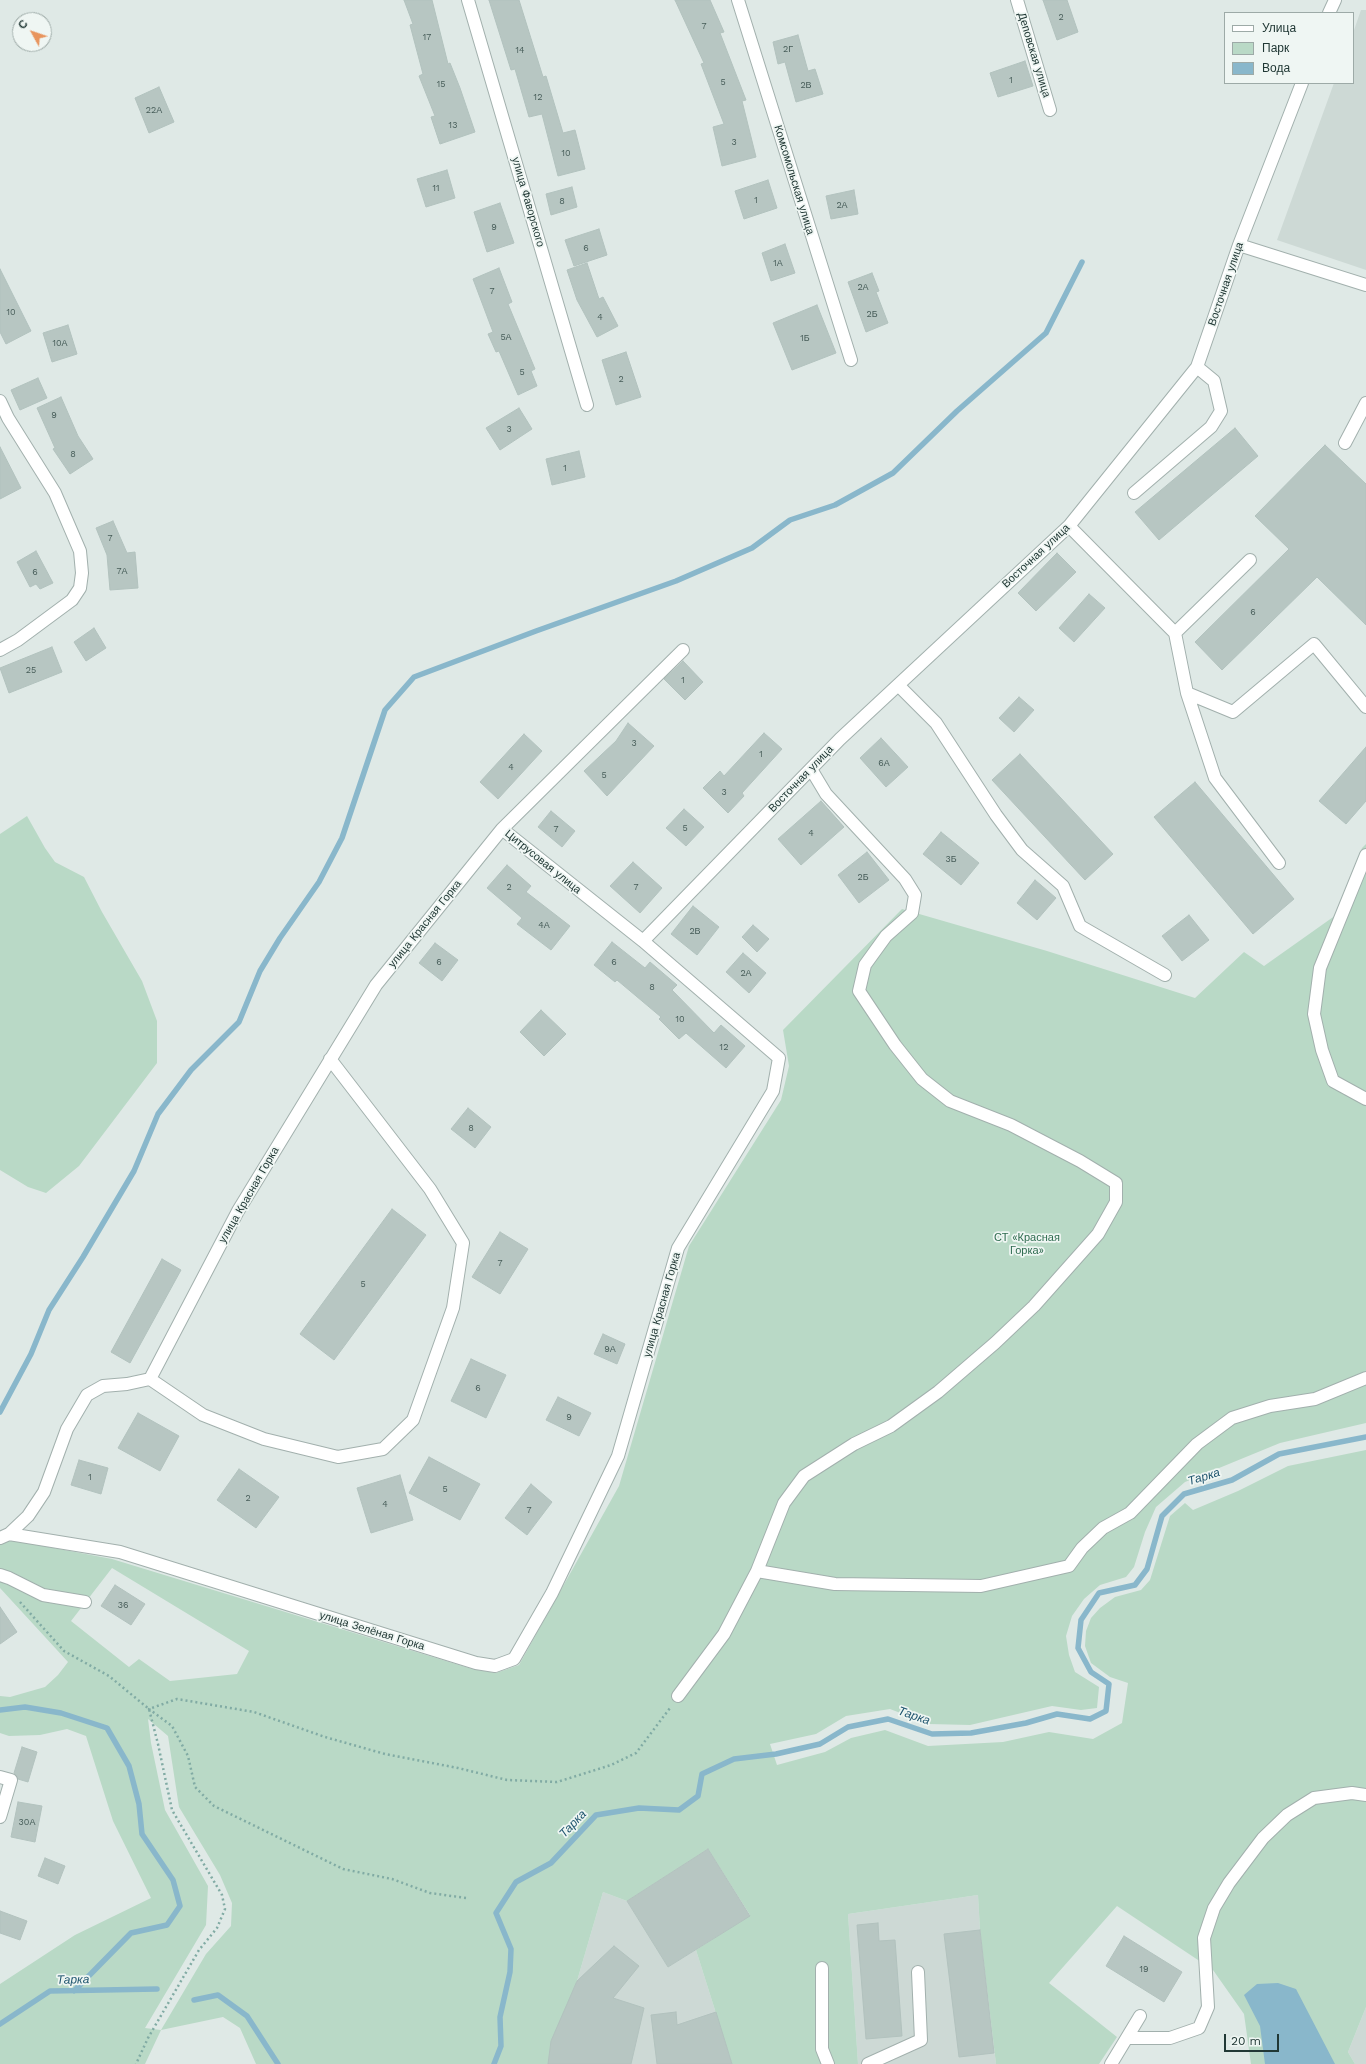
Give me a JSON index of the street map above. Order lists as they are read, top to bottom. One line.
{"streets":{"street":["Деповская улица","Комсомольская улица","улица Фаворского","Восточная улица","Цитрусовая улица","улица Красная Горка","улица Зелёная Горка"]},"crossings":[["Восточная улица","Цитрусовая улица"],["Цитрусовая улица","улица Красная Горка"],["улица Красная Горка","улица Зелёная Горка"]],"water":["Тарка"],"parks":["СТ «Красная Горка»"],"house_numbers":["2","7","17","2Г","14","1","5","15","2В","12","22А","13","3","10","11","1","8","2А","9","6","1А","2А","7","10","2Б","4","5А","1Б","10А","5","2","9","3","8","1","7","7А","6","6","25","1","3","1","6А","4","5","3","5","7","4","3Б","2Б","2","7","4А","2В","6","6","2А","8","10","12","8","7","5","9А","6","9","1","5","2","4","7","36","30А","19"],"legend":["Улица","Парк","Вода"],"scale_bar":"20 m","north":"top left"}
